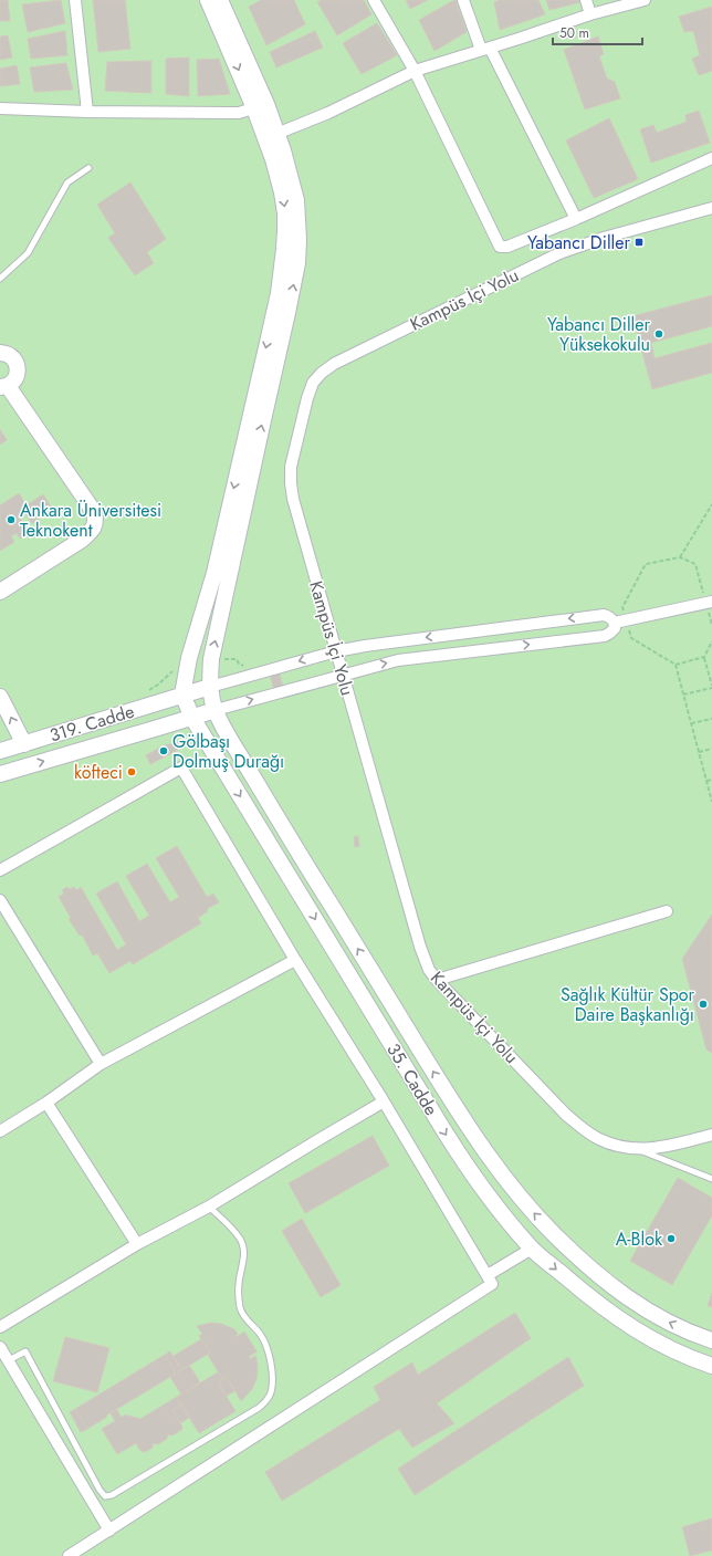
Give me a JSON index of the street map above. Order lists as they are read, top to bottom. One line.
{"streets":{"street":["Kampüs İçi Yolu","319. Cadde","35. Cadde"]},"crossings":[["319. Cadde","35. Cadde"]],"places":{"transit":["Yabancı Diller"],"other":["Yabancı Diller Yüksekokulu","Ankara Üniversitesi Teknokent","Gölbaşı Dolmuş Durağı","köfteci","Sağlık Kültür Spor Daire Başkanlığı","A-Blok"]},"scale_bar":"50 m"}
